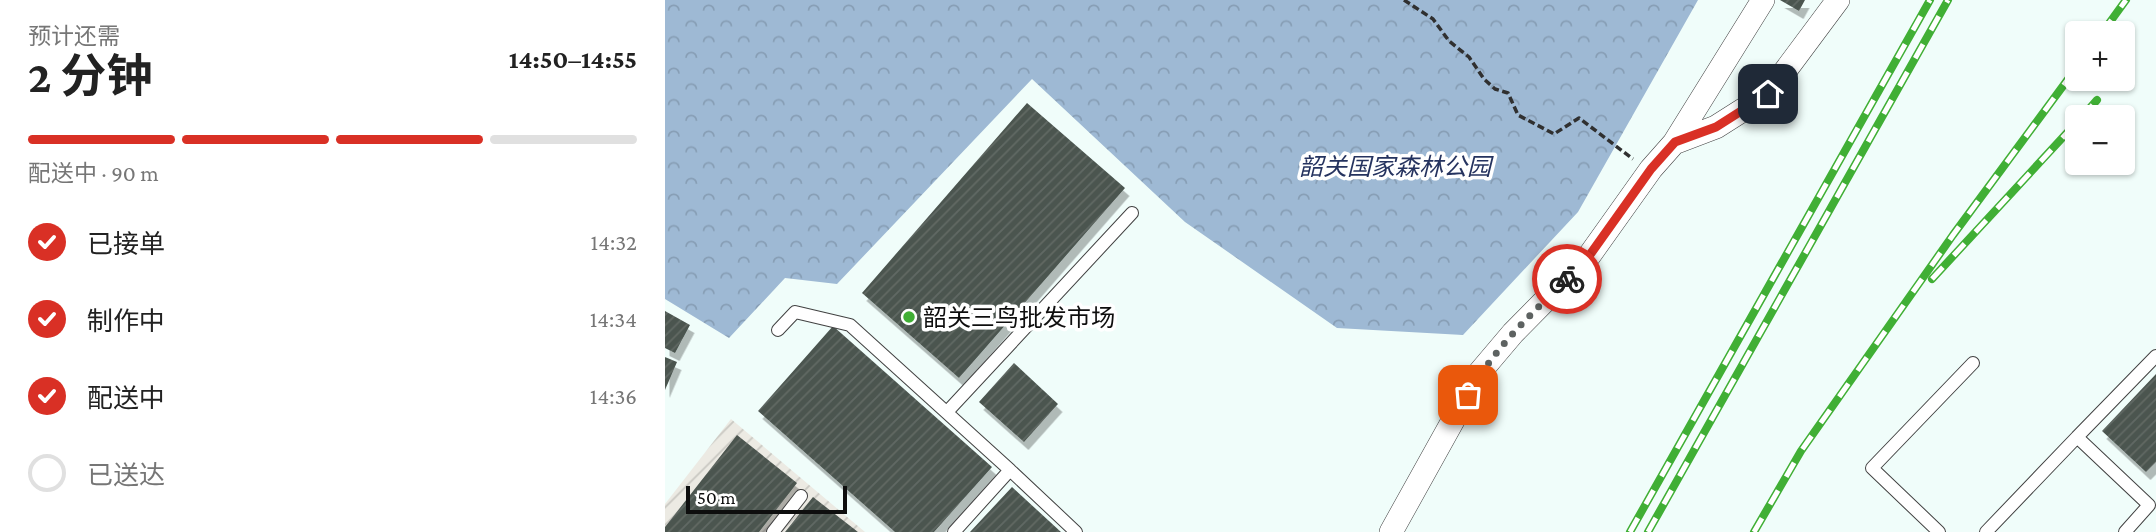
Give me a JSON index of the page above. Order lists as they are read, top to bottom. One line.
{"parks":["韶关国家森林公园"],"places":["韶关三鸟批发市场"],"scale_bar":"50 m","page":{"heading":["2 分钟","预计还需","14:50–14:55"],"map_buttons":["+","−"],"bar":"配送中 · 90 m","list":[["已接单","14:32"],["制作中","14:34"],["配送中","14:36"],"已送达"],"scale":"50 m"}}
